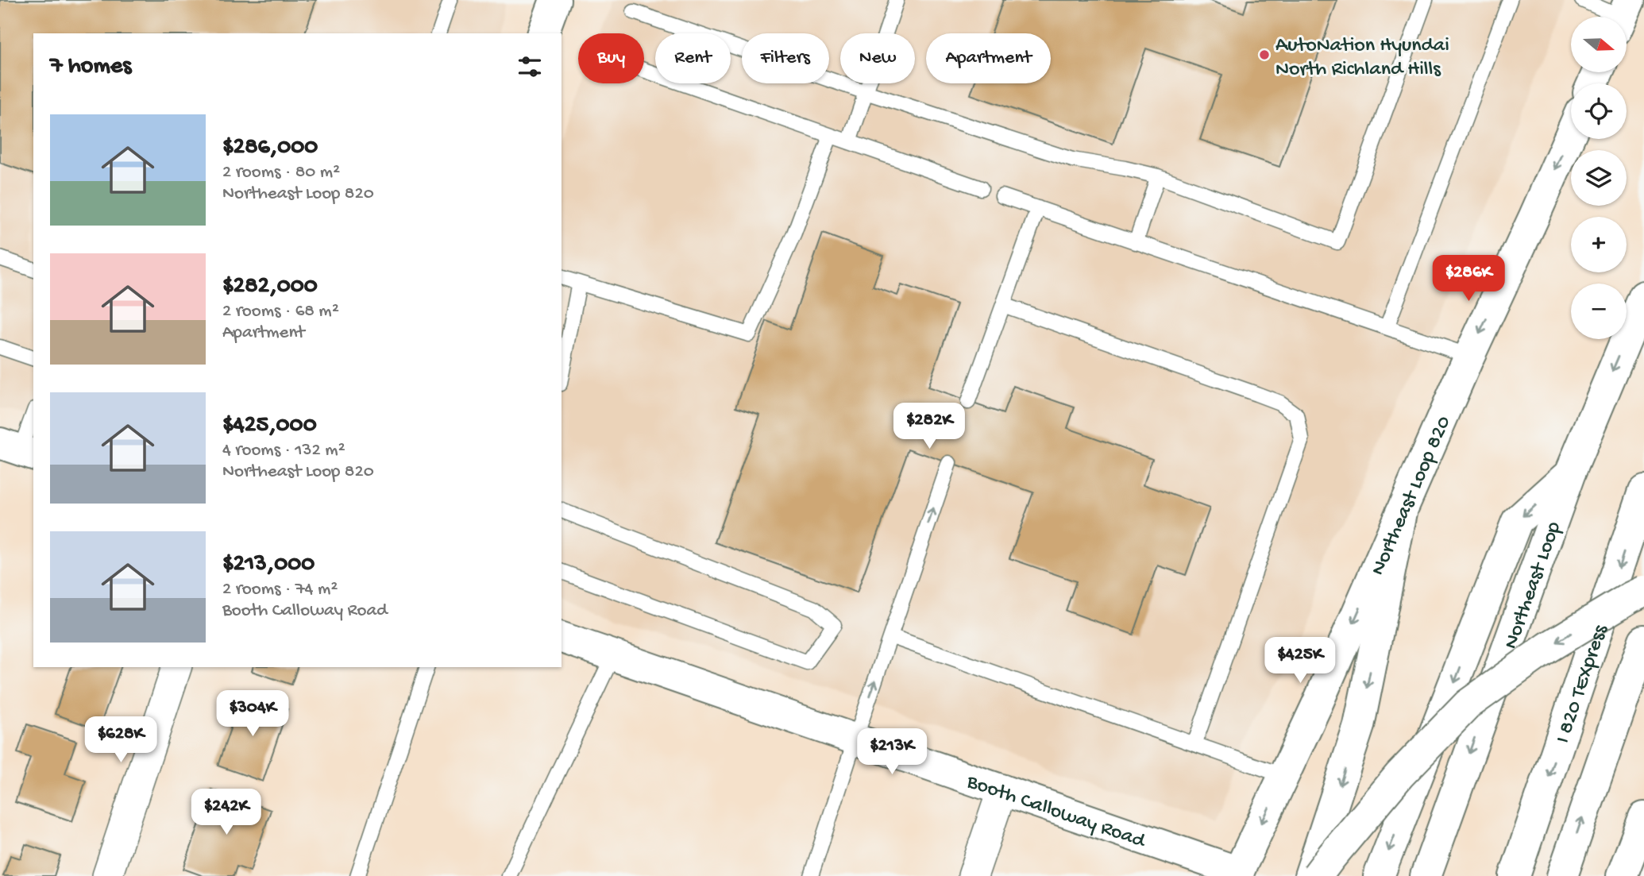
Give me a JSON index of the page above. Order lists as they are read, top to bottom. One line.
{"streets":{"main road":["Northeast Loop 820","Northeast Loop","I 820 TEXpress","Booth Calloway Road"]},"crossings":[["Northeast Loop 820","Booth Calloway Road"]],"places":["AutoNation Hyundai North Richland Hills"],"north":"right","page":{"map_buttons":["+","−"],"chip":["Buy","Rent","Filters","New","Apartment"],"heading":"7 homes","list":[{"name":"$286,000","note":"2 rooms · 80 m² · Northeast Loop 820"},{"name":"$282,000","note":"2 rooms · 68 m² · Apartment"},{"name":"$425,000","note":"4 rooms · 132 m² · Northeast Loop 820"},{"name":"$213,000","note":"2 rooms · 74 m² · Booth Calloway Road"}],"price":["$286K","$282K","$425K","$304K","$628K","$213K","$242K"]}}
